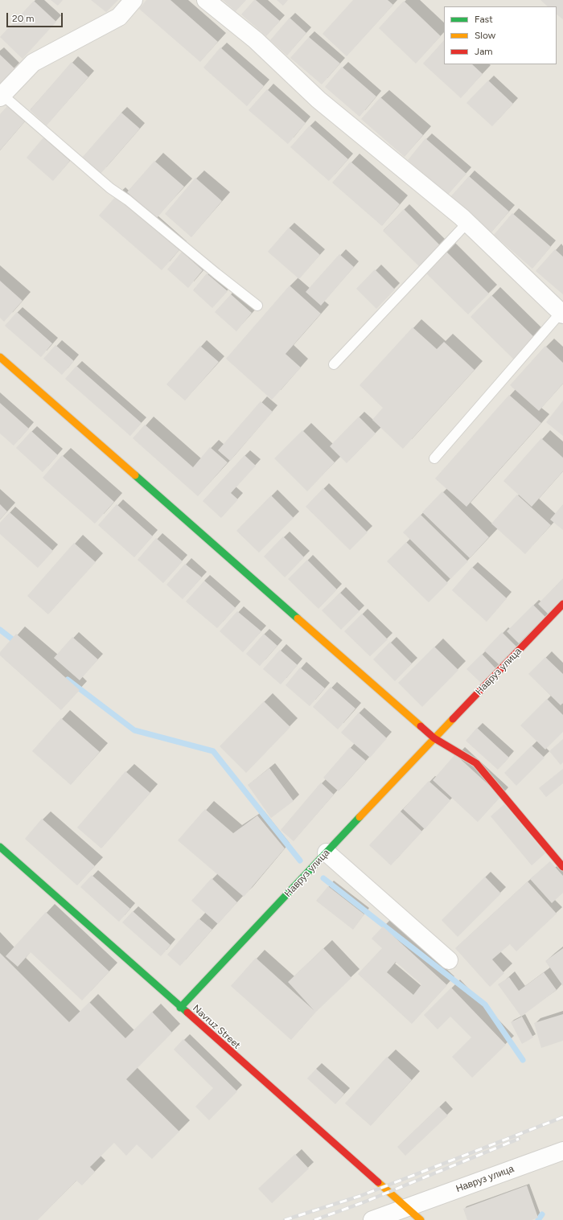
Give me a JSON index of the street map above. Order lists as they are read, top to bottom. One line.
{"streets":{"street":["Навруз улица","Navruz Street"]},"crossings":[["Навруз улица","Navruz Street"]],"legend":["Fast","Slow","Jam"],"scale_bar":"20 m"}
